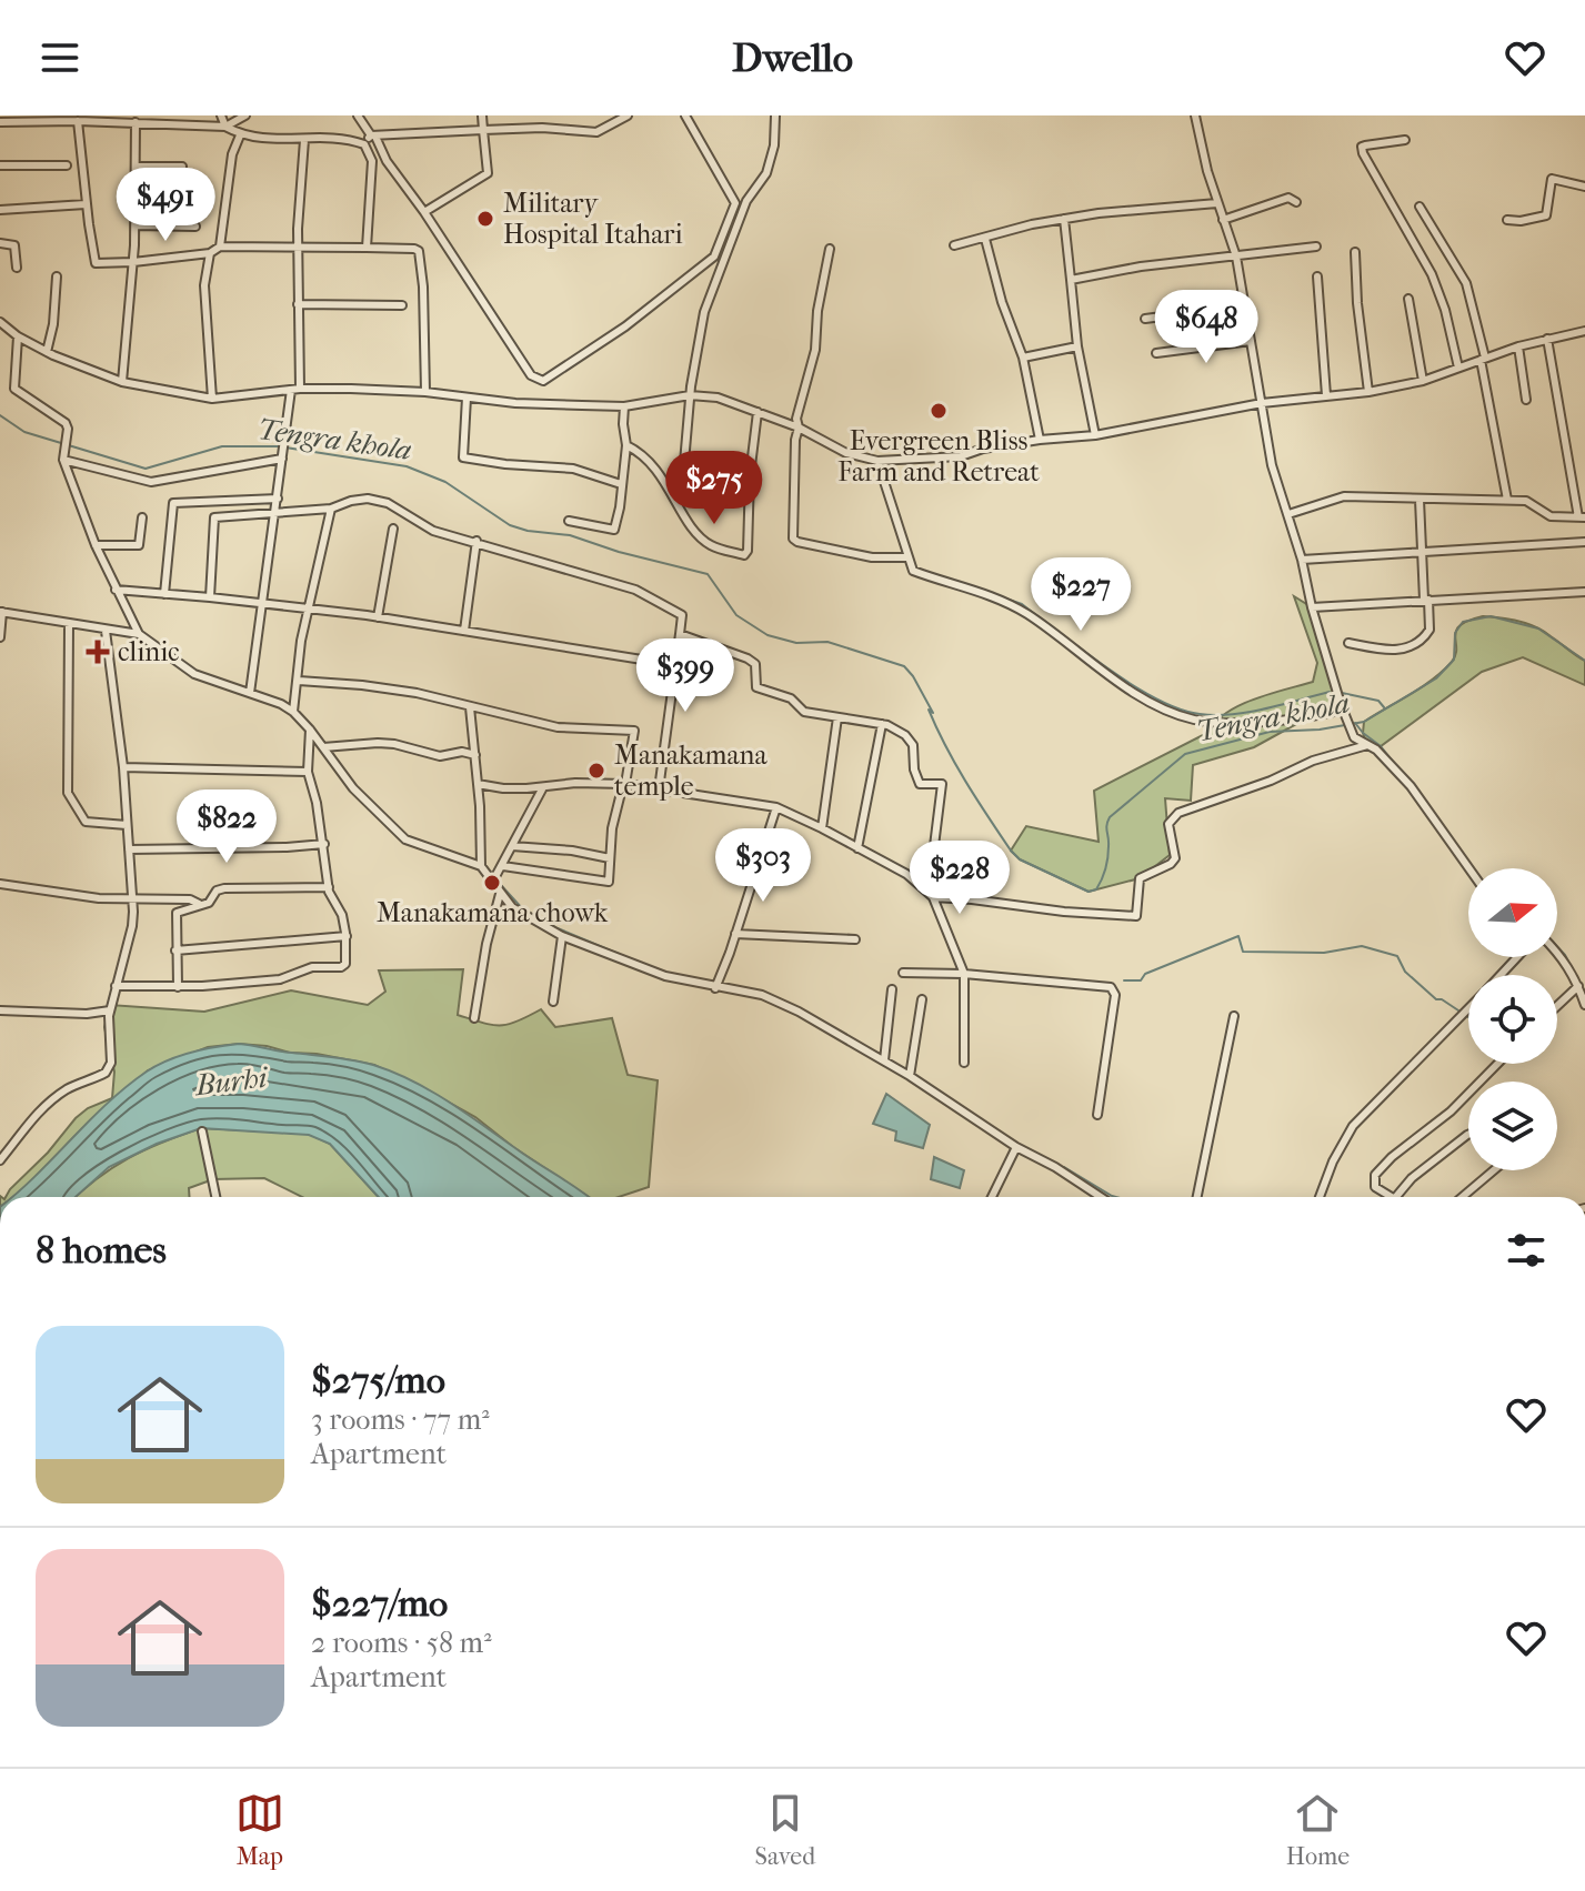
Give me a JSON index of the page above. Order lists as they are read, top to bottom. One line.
{"water":["Tengra khola","Burhi"],"places":{"other":["Military Hospital Itahari","Evergreen Bliss Farm and Retreat","Manakamana temple","Manakamana chowk"],"health":["clinic"]},"north":"right","page":{"header":"Dwello","price":["$491","$648","$275","$227","$399","$822","$303","$228"],"heading":"8 homes","list":[{"name":"$275/mo","note":"3 rooms · 77 m² · Apartment"},{"name":"$227/mo","note":"2 rooms · 58 m² · Apartment"}],"tabs":["Map","Saved","Home"]}}
